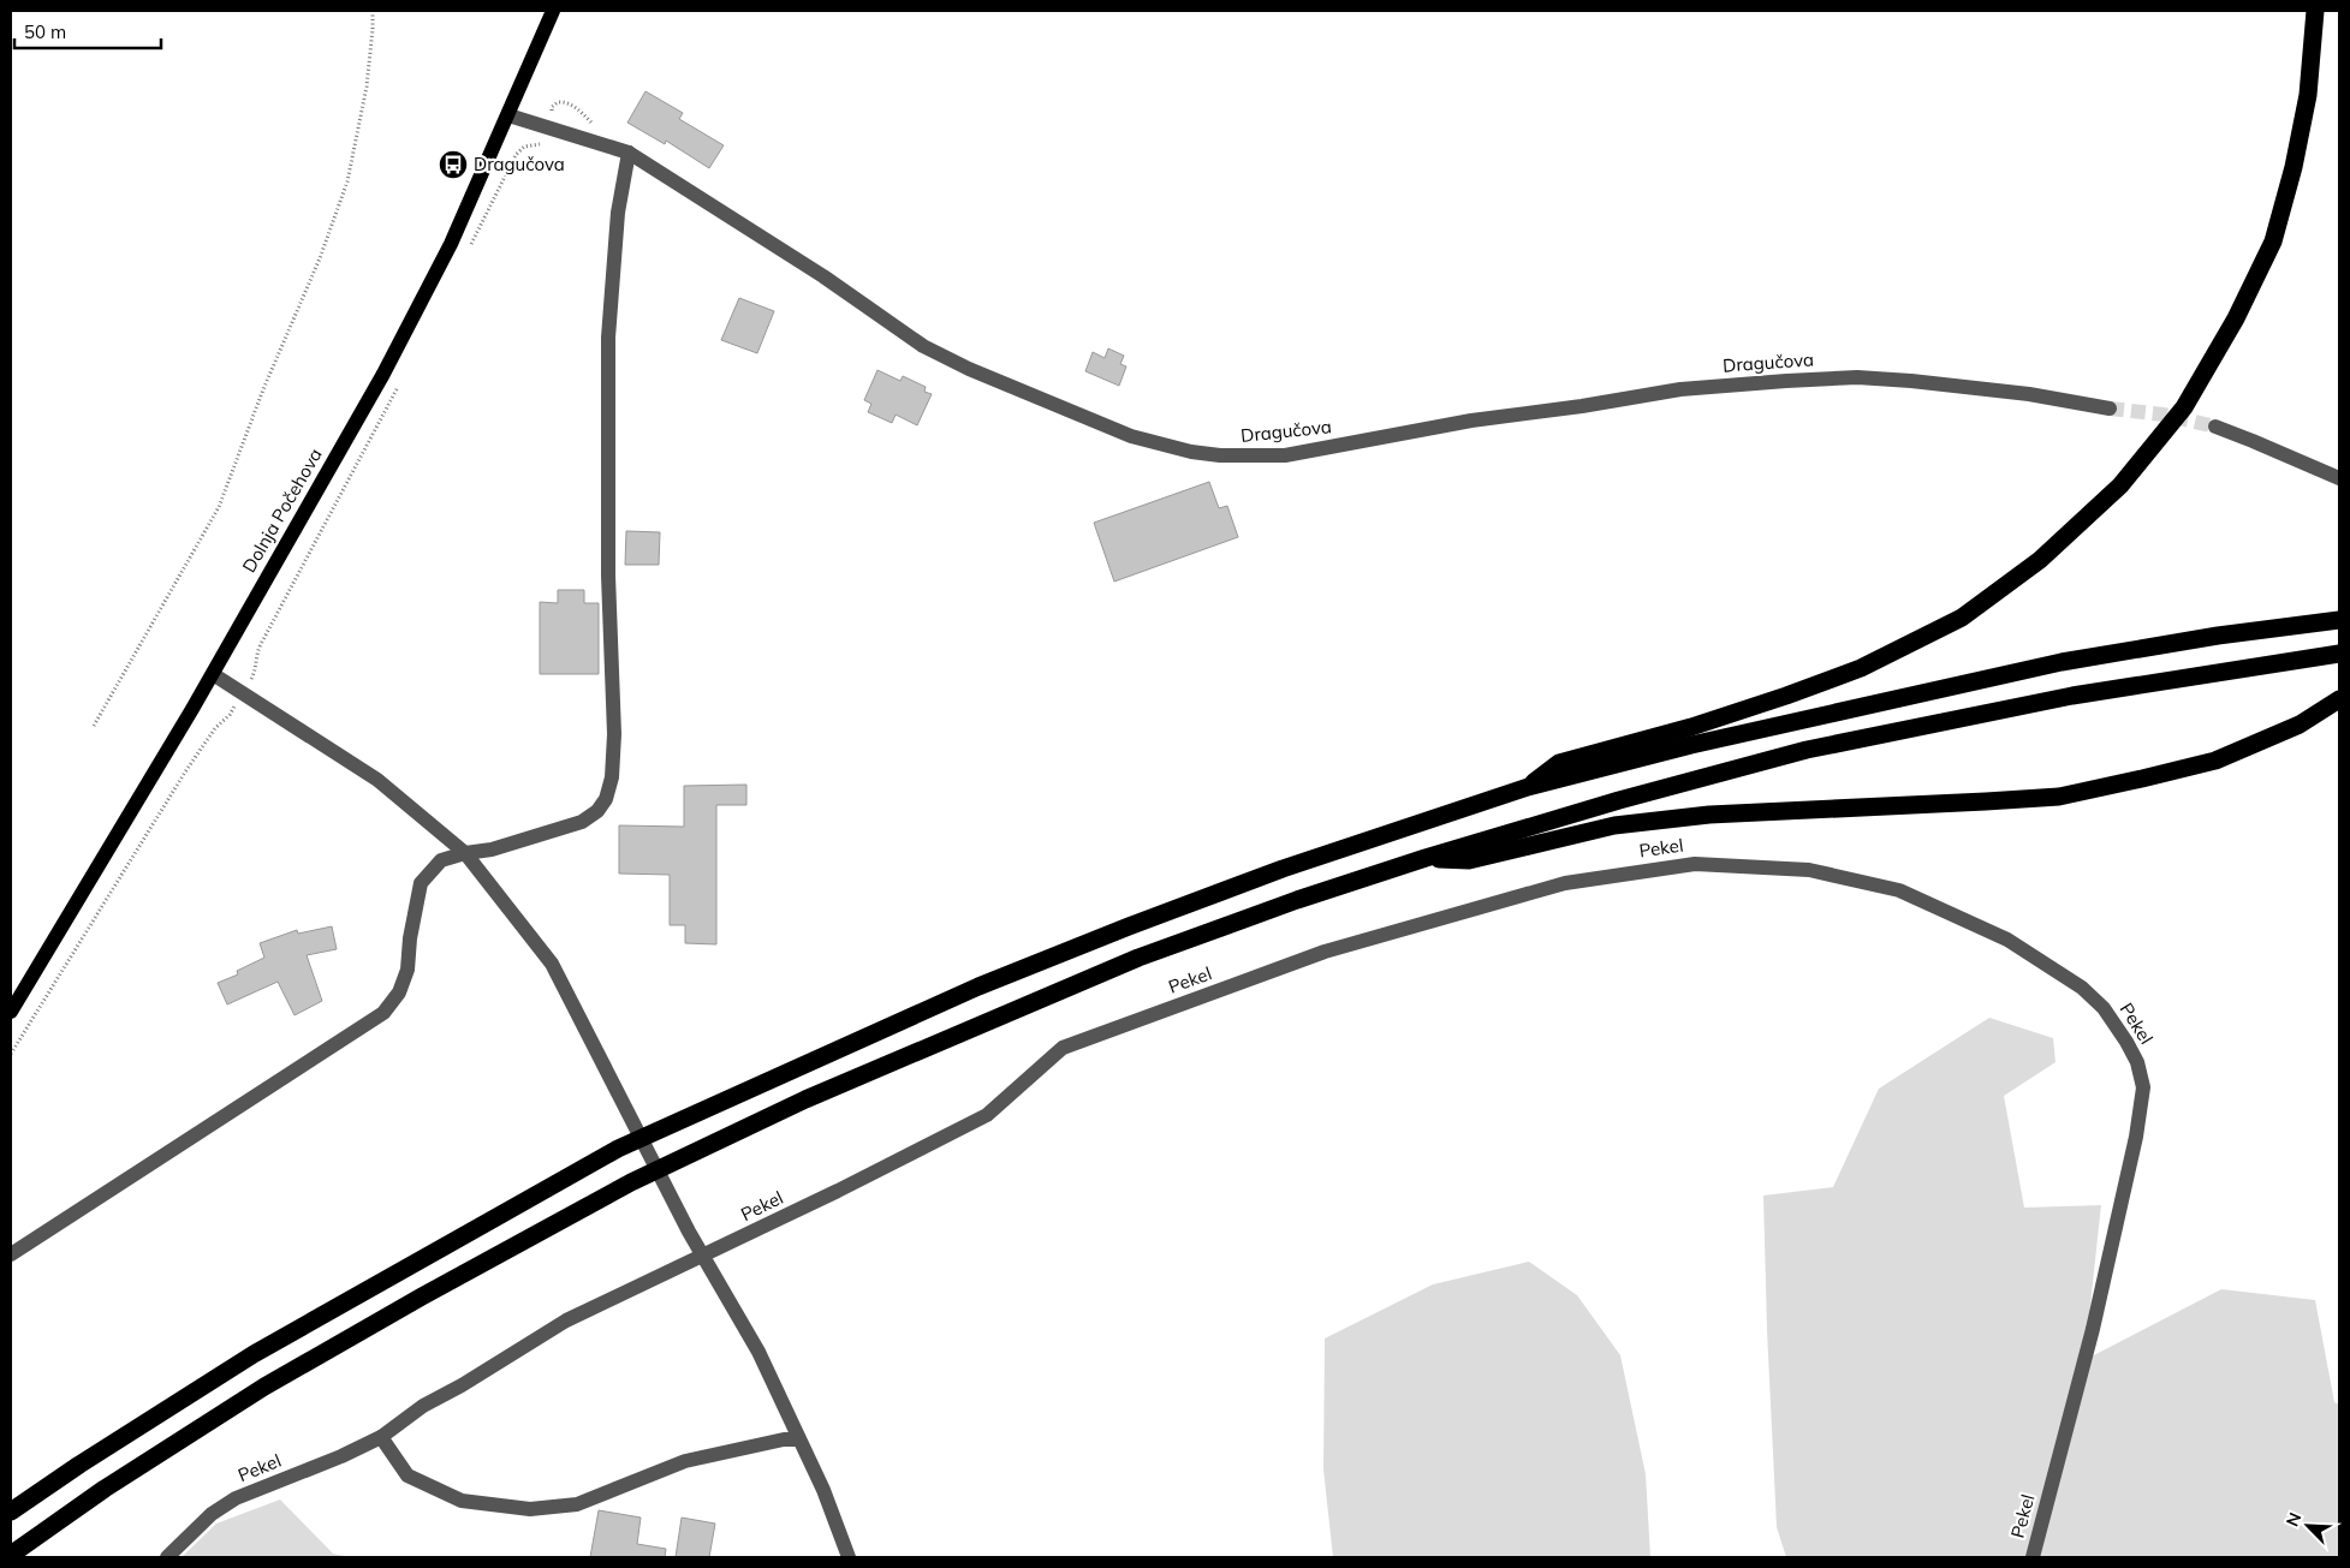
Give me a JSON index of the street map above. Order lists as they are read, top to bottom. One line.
{"streets":{"main road":["Dolnja Počehova"],"street":["Dragučova","Pekel"]},"crossings":[["Dragučova","Dolnja Počehova"]],"places":{"bus stop":["Dragučova"]},"scale_bar":"50 m","north":"top left"}
